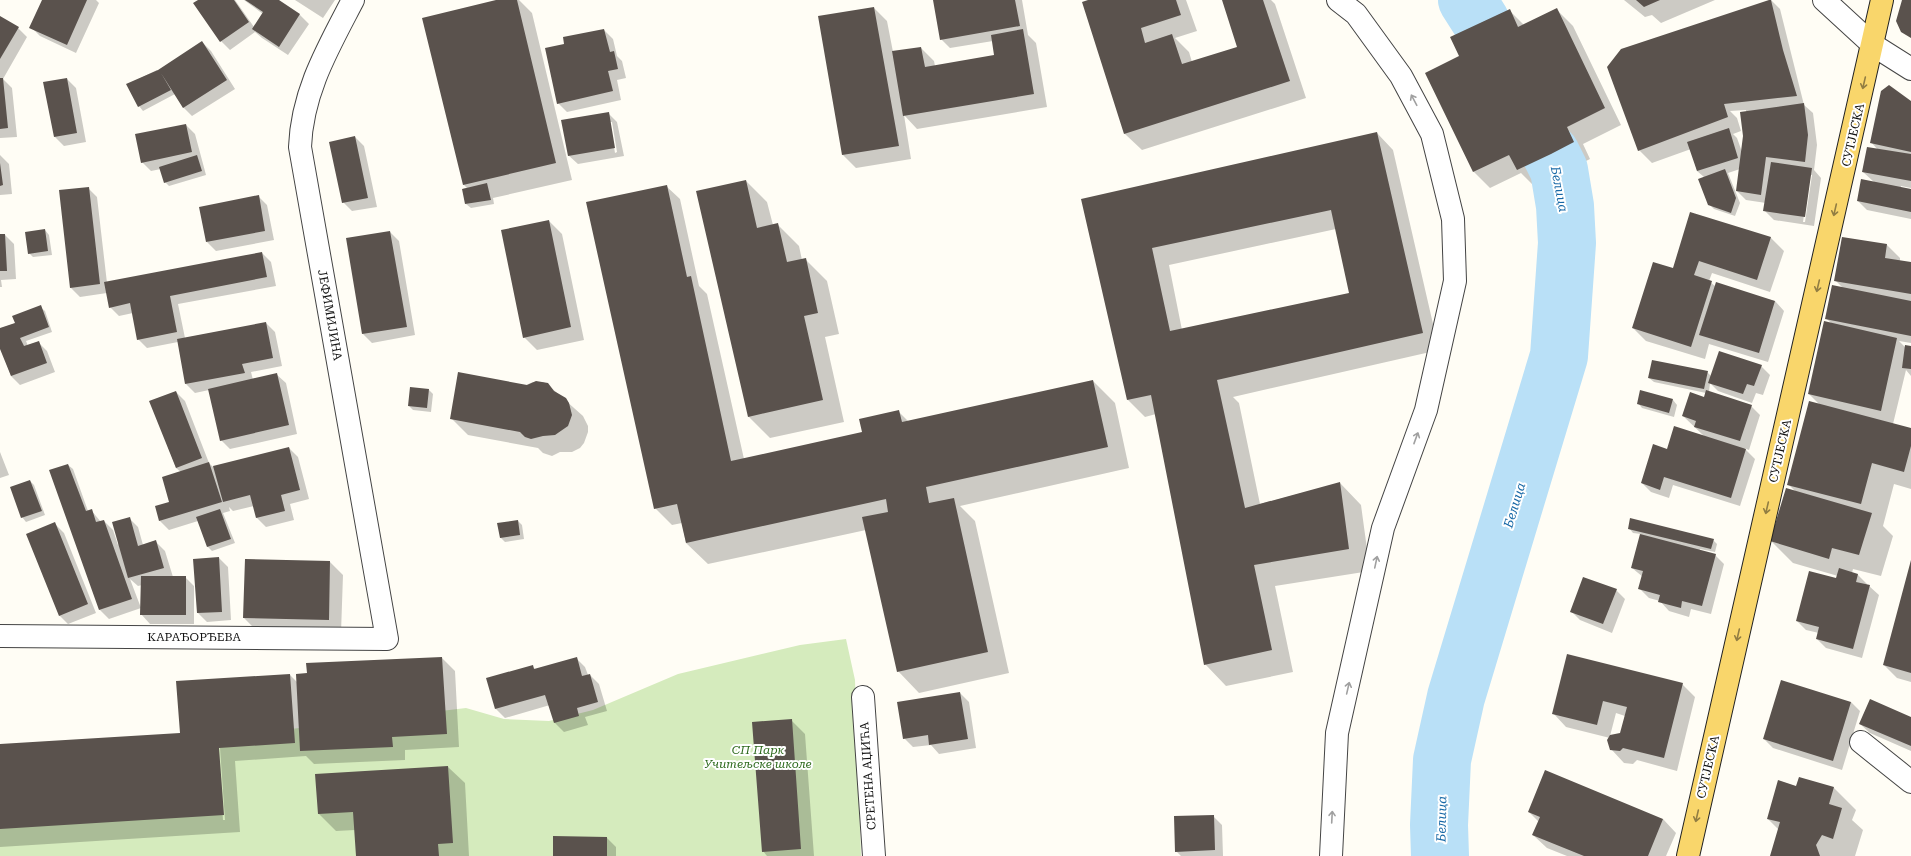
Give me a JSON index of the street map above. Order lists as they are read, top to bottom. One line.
{"streets":{"main road":["СУТЈЕСКА"],"street":["ЈЕФИМИЈИНА","КАРАЂОРЂЕВА","СРЕТЕНА АЏИЋА"]},"crossings":[["ЈЕФИМИЈИНА","КАРАЂОРЂЕВА"]],"one_way":["СУТЈЕСКА"],"water":["Белица"],"parks":["СП Парк Учитељске школе"]}
